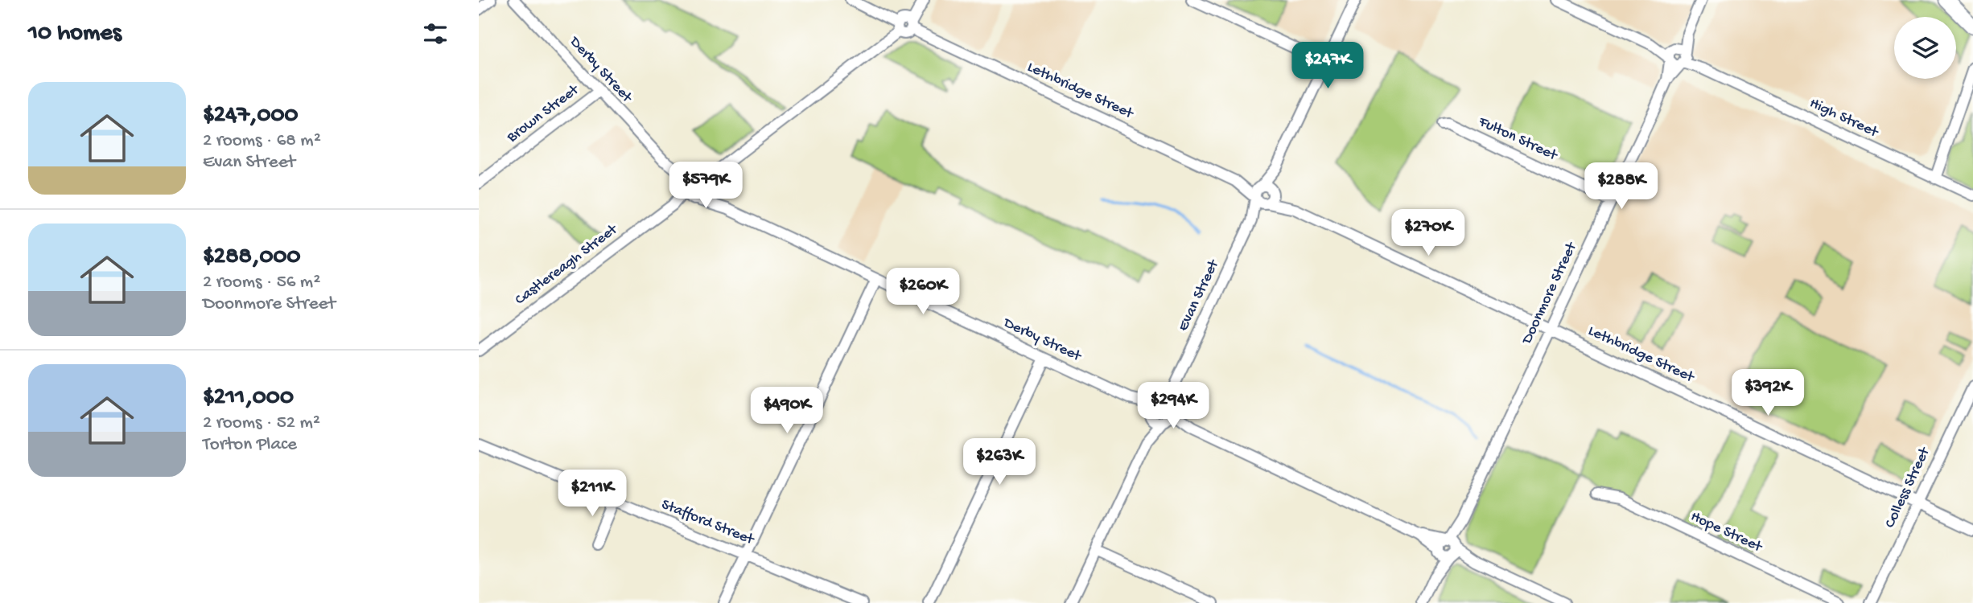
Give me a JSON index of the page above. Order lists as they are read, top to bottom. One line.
{"streets":{"street":["Derby Street","Lethbridge Street","Brown Street","High Street","Fulton Street","Castlereagh Street","Doonmore Street","Evan Street","Colless Street","Stafford Street","Hope Street"]},"crossings":[["Derby Street","Brown Street"],["Derby Street","Castlereagh Street"],["Derby Street","Evan Street"],["Lethbridge Street","Doonmore Street"],["Lethbridge Street","Evan Street"],["Lethbridge Street","Colless Street"],["High Street","Doonmore Street"],["Fulton Street","Doonmore Street"]],"page":{"heading":"10 homes","price":["$247K","$579K","$288K","$270K","$260K","$392K","$294K","$490K","$263K","$211K"],"list":[{"name":"$247,000","note":"2 rooms · 68 m² · Evan Street"},{"name":"$288,000","note":"2 rooms · 56 m² · Doonmore Street"},{"name":"$211,000","note":"2 rooms · 52 m² · Torton Place"}]}}
